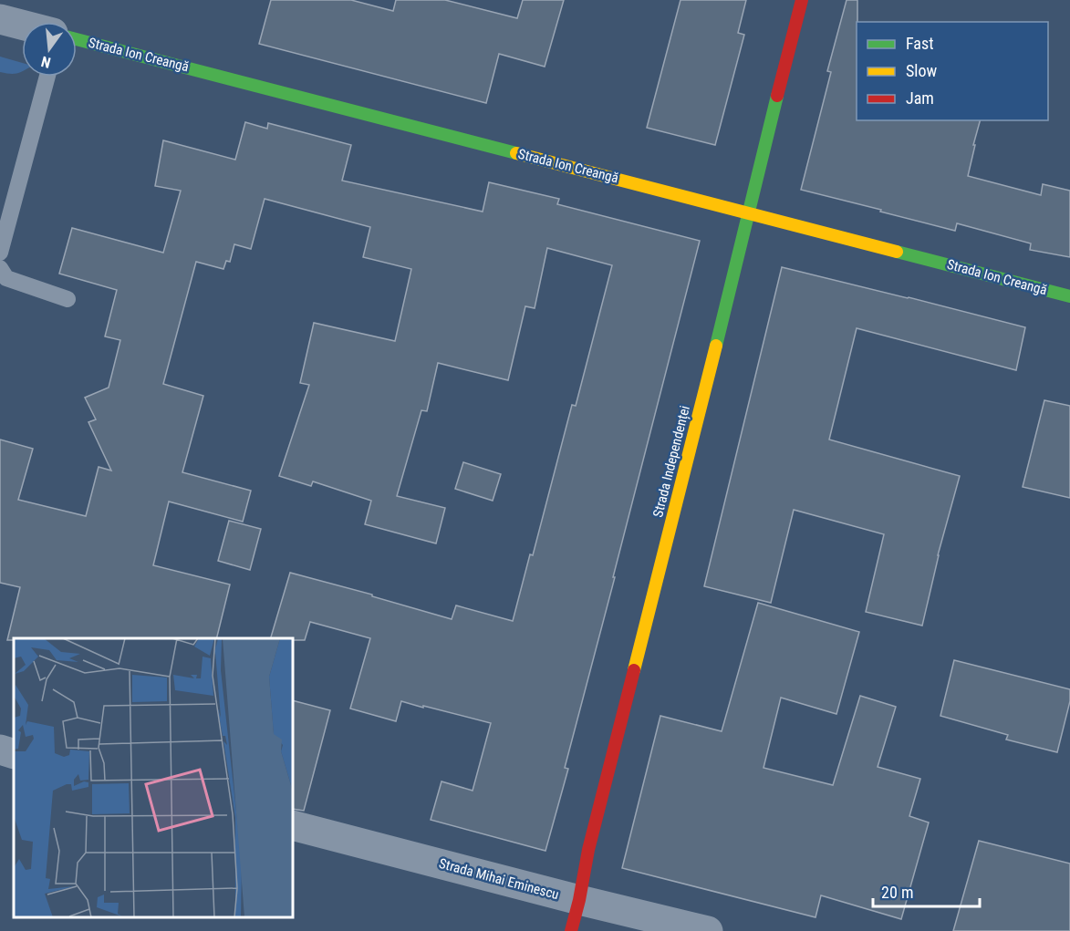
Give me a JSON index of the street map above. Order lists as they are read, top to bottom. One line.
{"streets":{"street":["Strada Ion Creangă","Strada Independenței","Strada Mihai Eminescu"]},"crossings":[["Strada Ion Creangă","Strada Independenței"],["Strada Independenței","Strada Mihai Eminescu"]],"legend":["Fast","Slow","Jam"],"scale_bar":"20 m","north":"bottom"}
